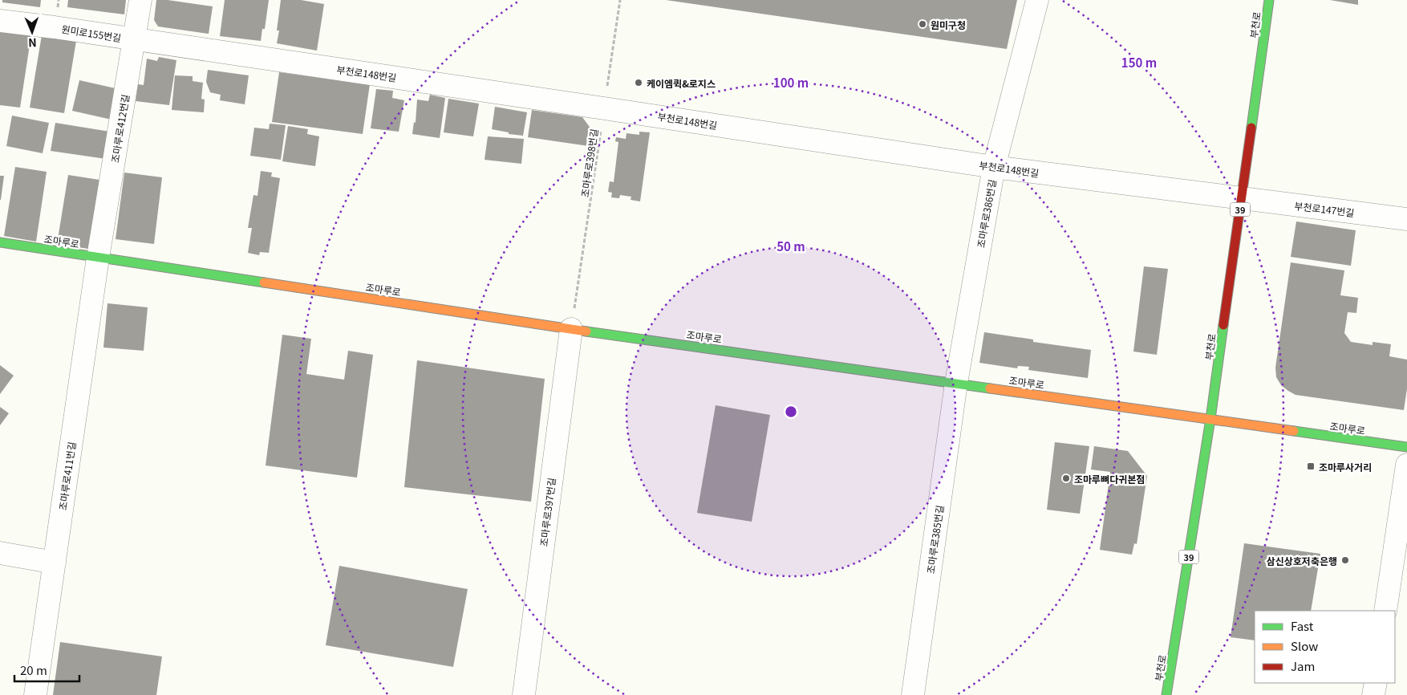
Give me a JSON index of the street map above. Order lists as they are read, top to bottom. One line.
{"streets":{"street":["부천로","원미로155번길","부천로148번길","조마루로412번길","부천로147번길","39","조마루로386번길","조마루로","조마루로411번길","조마루로397번길","조마루로385번길"],"path":["조마루로398번길"]},"crossings":[["부천로","부천로148번길"],["부천로","부천로147번길"],["부천로","조마루로"],["원미로155번길","부천로148번길"],["원미로155번길","조마루로412번길"],["부천로148번길","조마루로412번길"],["부천로148번길","조마루로398번길"],["부천로148번길","부천로147번길"],["부천로148번길","조마루로386번길"],["조마루로412번길","조마루로"],["조마루로412번길","조마루로411번길"],["조마루로398번길","조마루로"],["조마루로398번길","조마루로397번길"],["조마루로386번길","조마루로"],["조마루로386번길","조마루로385번길"],["조마루로","조마루로411번길"],["조마루로","조마루로397번길"],["조마루로","조마루로385번길"]],"places":{"other":["원미구청","케이엠퀵&로지스","조마루뼈다귀본점","삼신상호저축은행"],"transit":["조마루사거리"]},"legend":["Fast","Slow","Jam"],"scale_bar":"20 m","north":"bottom","rings":["150 m","100 m","50 m"]}
